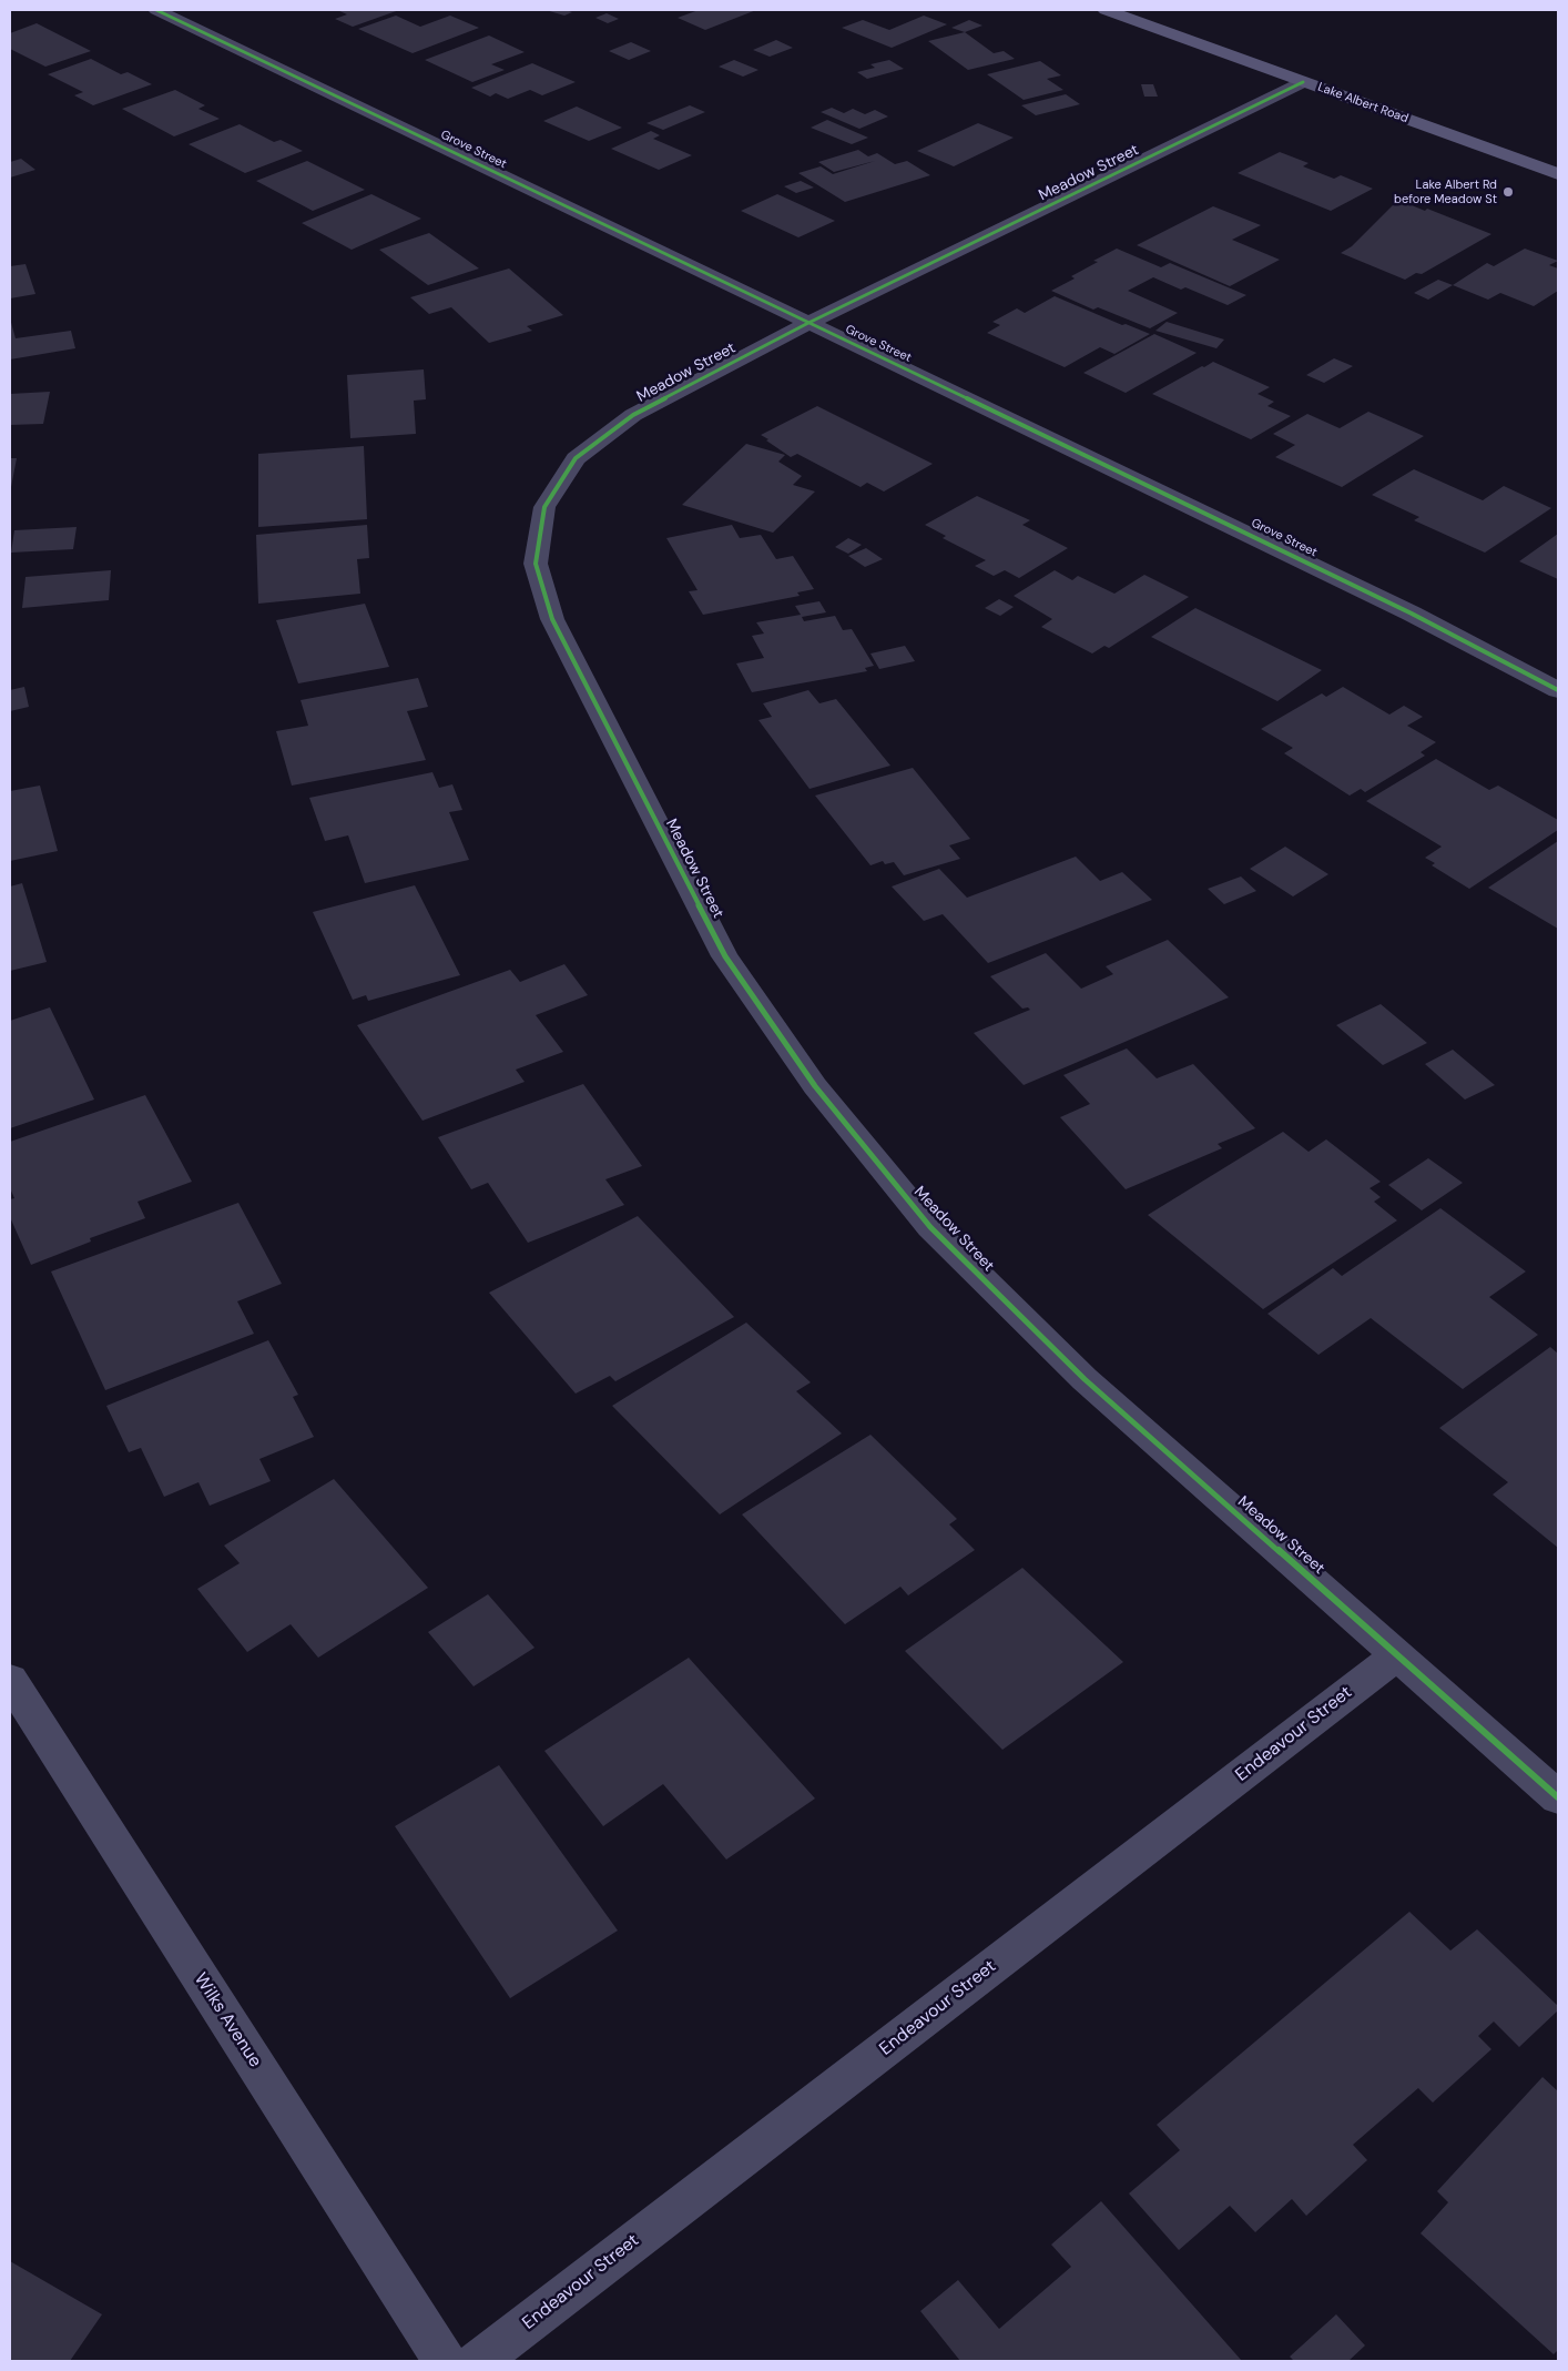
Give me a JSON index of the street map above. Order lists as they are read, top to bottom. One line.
{"streets":{"main road":["Lake Albert Road"],"street":["Grove Street","Meadow Street","Endeavour Street","Wilks Avenue"]},"crossings":[["Lake Albert Road","Meadow Street"],["Grove Street","Meadow Street"],["Meadow Street","Endeavour Street"]],"places":["Lake Albert Rd before Meadow St"]}
